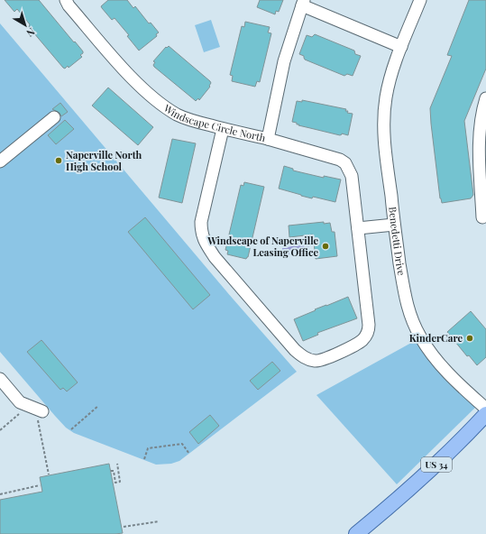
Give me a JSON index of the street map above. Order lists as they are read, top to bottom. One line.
{"streets":{"main road":["US 34"],"street":["Windscape Circle North","Benedetti Drive"]},"places":["Naperville North High School","Windscape of Naperville Leasing Office","KinderCare"],"north":"bottom right"}
